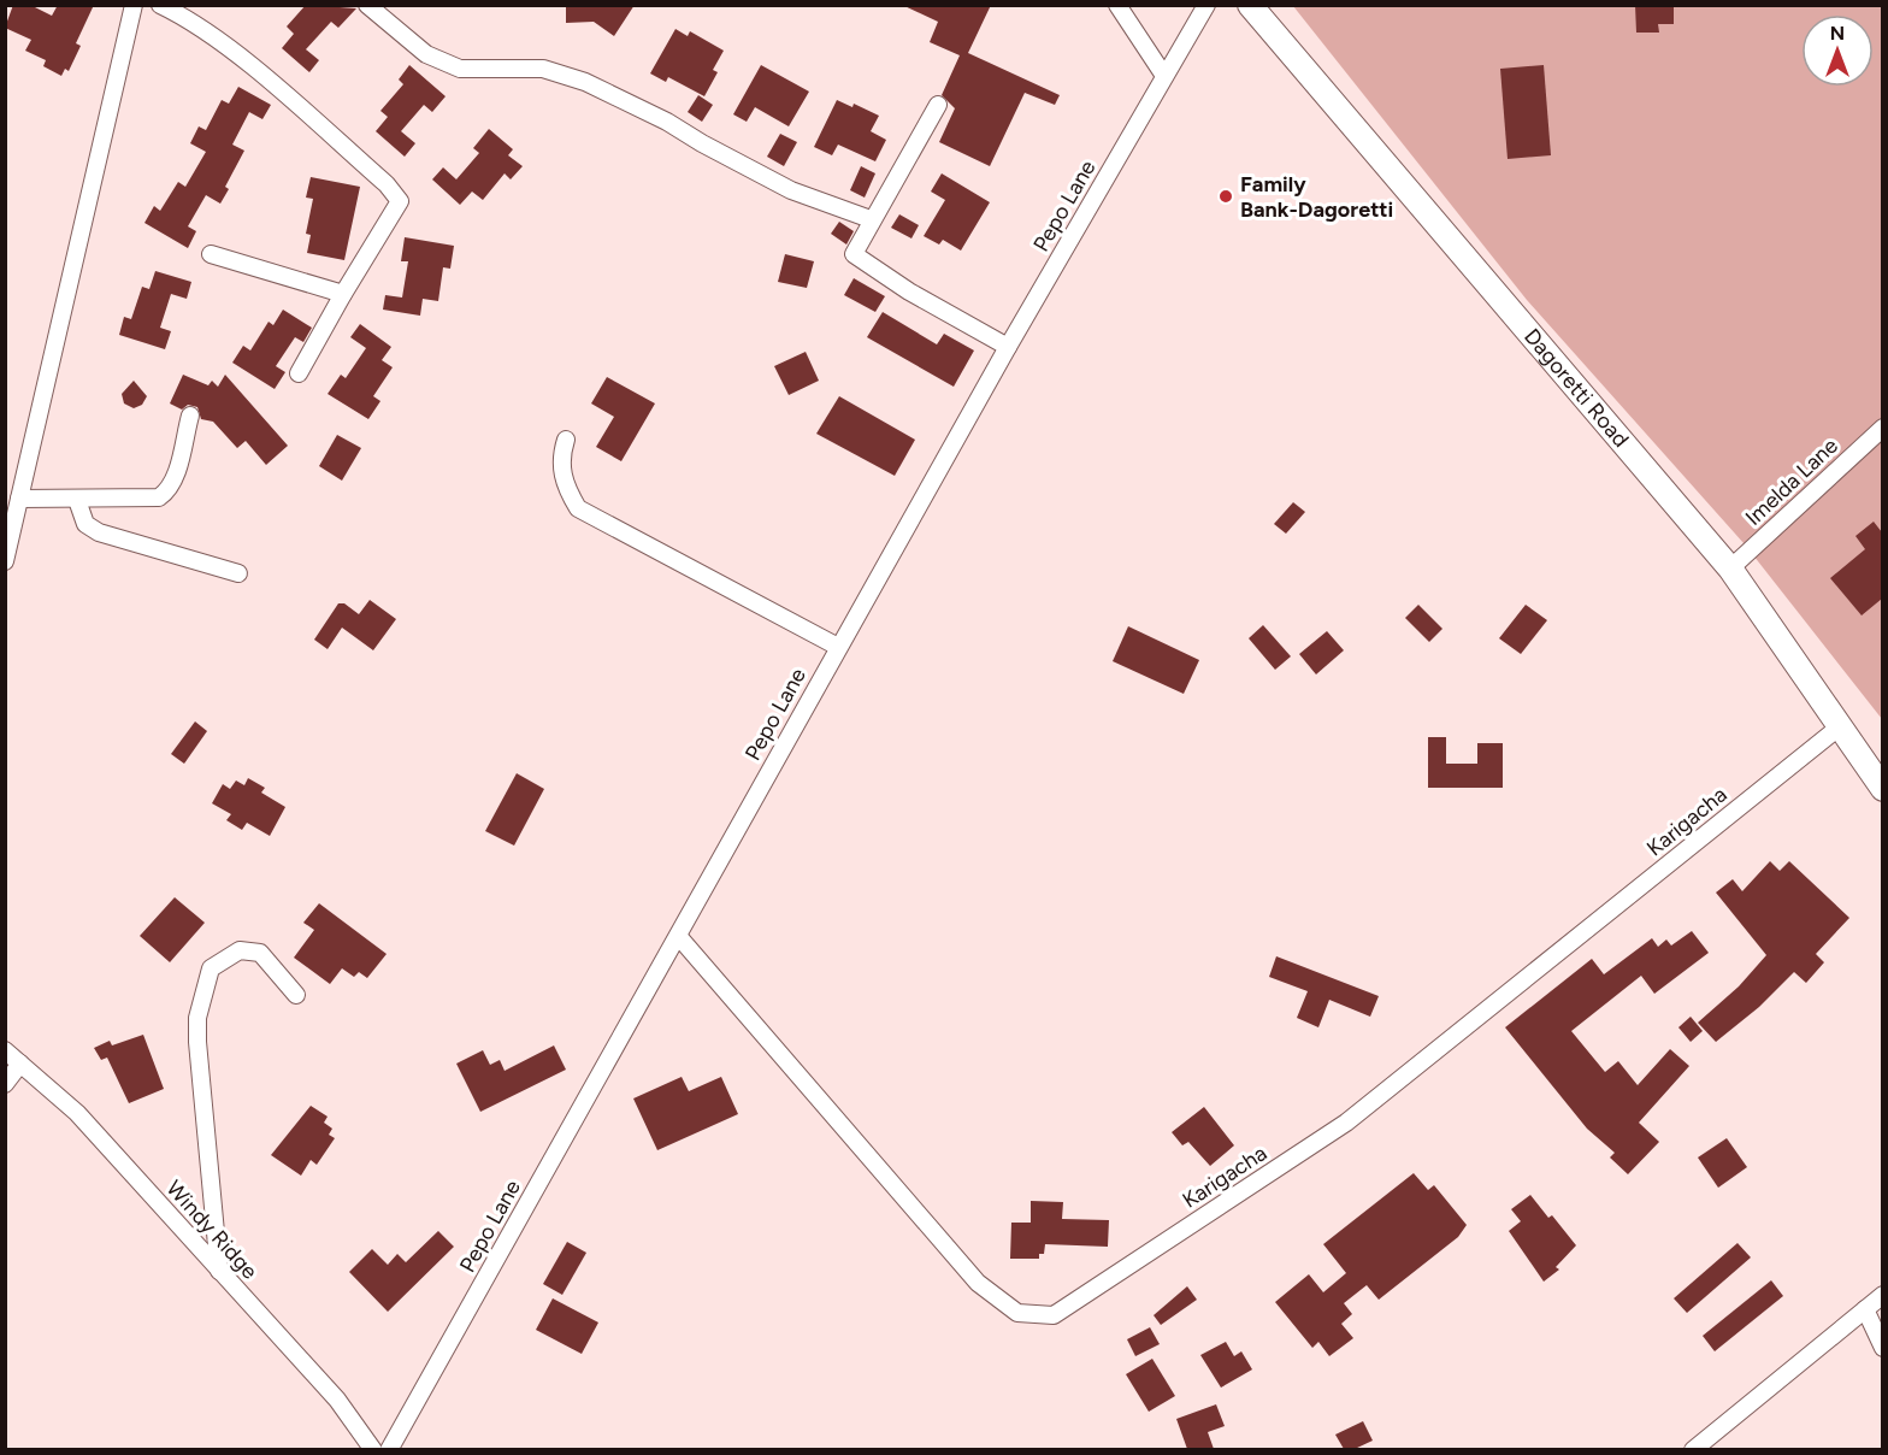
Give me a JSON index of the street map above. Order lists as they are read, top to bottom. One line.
{"streets":{"main road":["Dagoretti Road"],"street":["Pepo Lane","Imelda Lane","Karigacha","Windy Ridge"]},"crossings":[["Pepo Lane","Karigacha"],["Dagoretti Road","Imelda Lane"],["Dagoretti Road","Karigacha"]],"places":["Family Bank-Dagoretti"],"north":"top"}
